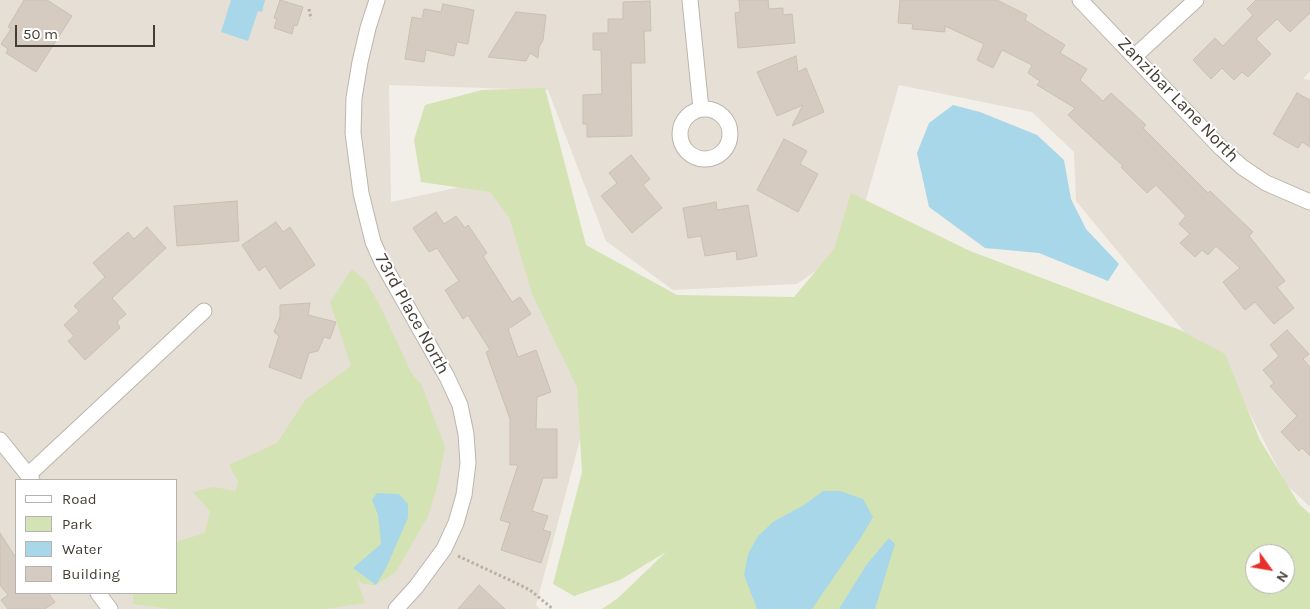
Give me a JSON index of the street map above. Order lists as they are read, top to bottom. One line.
{"streets":{"street":["Zanzibar Lane North","73rd Place North"]},"legend":["Road","Park","Water","Building"],"scale_bar":"50 m","north":"bottom right"}
